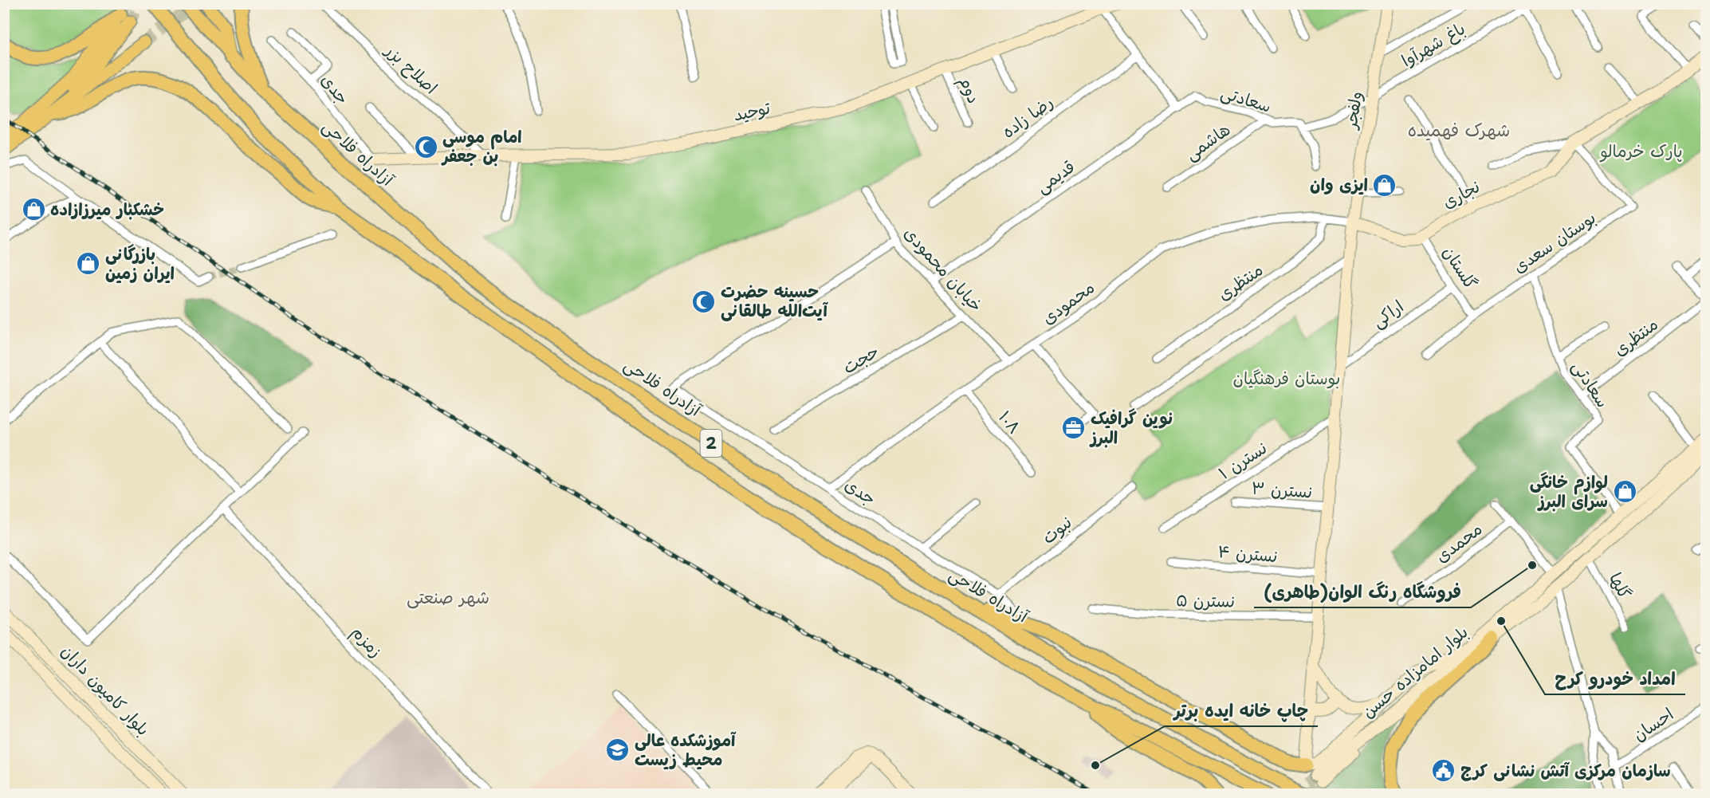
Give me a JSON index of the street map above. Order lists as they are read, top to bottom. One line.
{"streets":{"highway":["آزادراه فلاحی","2"],"street":["باغ شهرآوا","اصلاح بزر","جدی","دوم","سعادتی","ولفجر","توحید","رضا زاده","هاشمی","قدیمی","نجاری","بوستان سعدی","گلستان","خیابان محمودی","منتظری","محمودی","اراکی","حجت","۱۰۸","نسترن ۱","نسترن ۳","نبوت","محمدی","نسترن ۴","گلها","نسترن ۵","زمزم","بلوار امامزاده حسن","بلوار کامیون داران","احسان"]},"crossings":[["باغ شهرآوا","سعادتی"],["باغ شهرآوا","ولفجر"],["اصلاح بزر","توحید"],["جدی","توحید"],["جدی","خیابان محمودی"],["جدی","محمودی"],["جدی","نبوت"],["دوم","توحید"],["سعادتی","هاشمی"],["سعادتی","قدیمی"],["سعادتی","بوستان سعدی"],["سعادتی","منتظری"],["سعادتی","بلوار امامزاده حسن"],["ولفجر","نجاری"],["ولفجر","محمودی"],["ولفجر","اراکی"],["ولفجر","نسترن ۱"],["ولفجر","نسترن ۳"],["ولفجر","نسترن ۴"],["ولفجر","نسترن ۵"],["ولفجر","بلوار امامزاده حسن"],["قدیمی","خیابان محمودی"],["نجاری","بوستان سعدی"],["نجاری","گلستان"],["نجاری","محمودی"],["بوستان سعدی","گلستان"],["گلستان","اراکی"],["خیابان محمودی","محمودی"],["خیابان محمودی","حجت"],["منتظری","محمودی"],["محمودی","۱۰۸"],["گلها","بلوار امامزاده حسن"]],"districts":["شهرک فهمیده","شهر صنعتی"],"parks":["پارک خرمالو","بوستان فرهنگیان"],"places":{"mosque":["امام موسی بن جعفر","حسینه حضرت آیت‌الله طالقانی"],"shop":["ایزی وان","خشکبار میرزازاده","بازرگانی ایران زمین","لوازم خانگی سرای البرز"],"office":["نوین گرافیک البرز"],"other":["فروشگاه رنگ الوان(طاهری)","امداد خودرو کرح","چاپ خانه ایده برتر"],"school or university":["آموزشکده عالی محیط زیست"],"public building":["سازمان مرکزی آتش نشانی کرج"]}}
